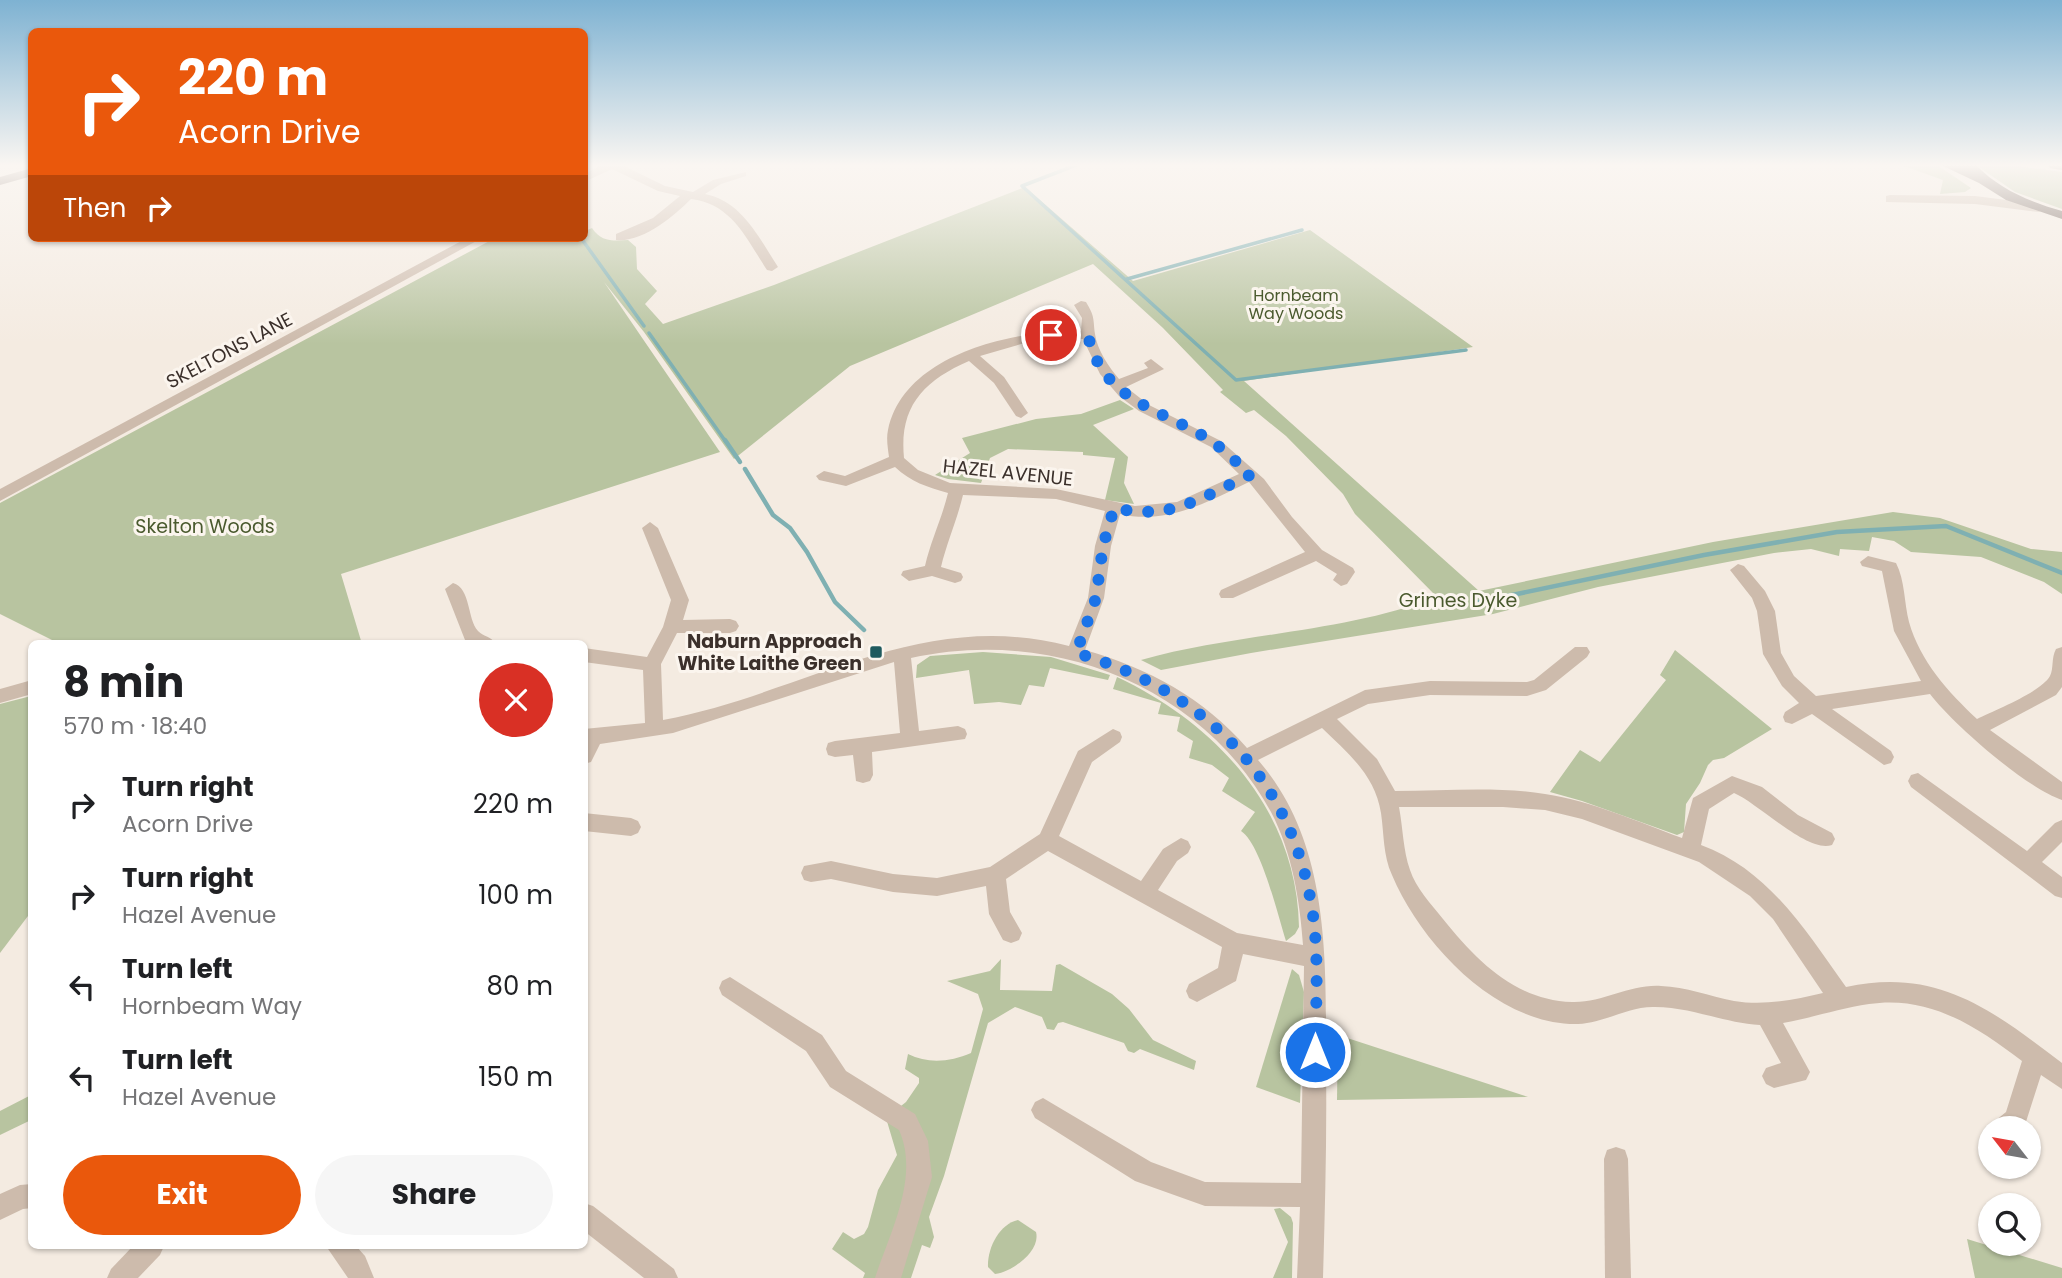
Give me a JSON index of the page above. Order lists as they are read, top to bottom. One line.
{"streets":{"street":["SKELTONS LANE","HAZEL AVENUE"]},"parks":["Hornbeam Way Woods","Skelton Woods","Grimes Dyke"],"places":{"transit":["Naburn Approach White Laithe Green"]},"north":"top left","page":{"turn":["220 m","Acorn Drive"],"then":"Then","heading":["8 min","570 m · 18:40"],"list":[{"name":"Turn right","note":"Acorn Drive","value":"220 m"},{"name":"Turn right","note":"Hazel Avenue","value":"100 m"},{"name":"Turn left","note":"Hornbeam Way","value":"80 m"},{"name":"Turn left","note":"Hazel Avenue","value":"150 m"}],"buttons":["Exit","Share"]}}
